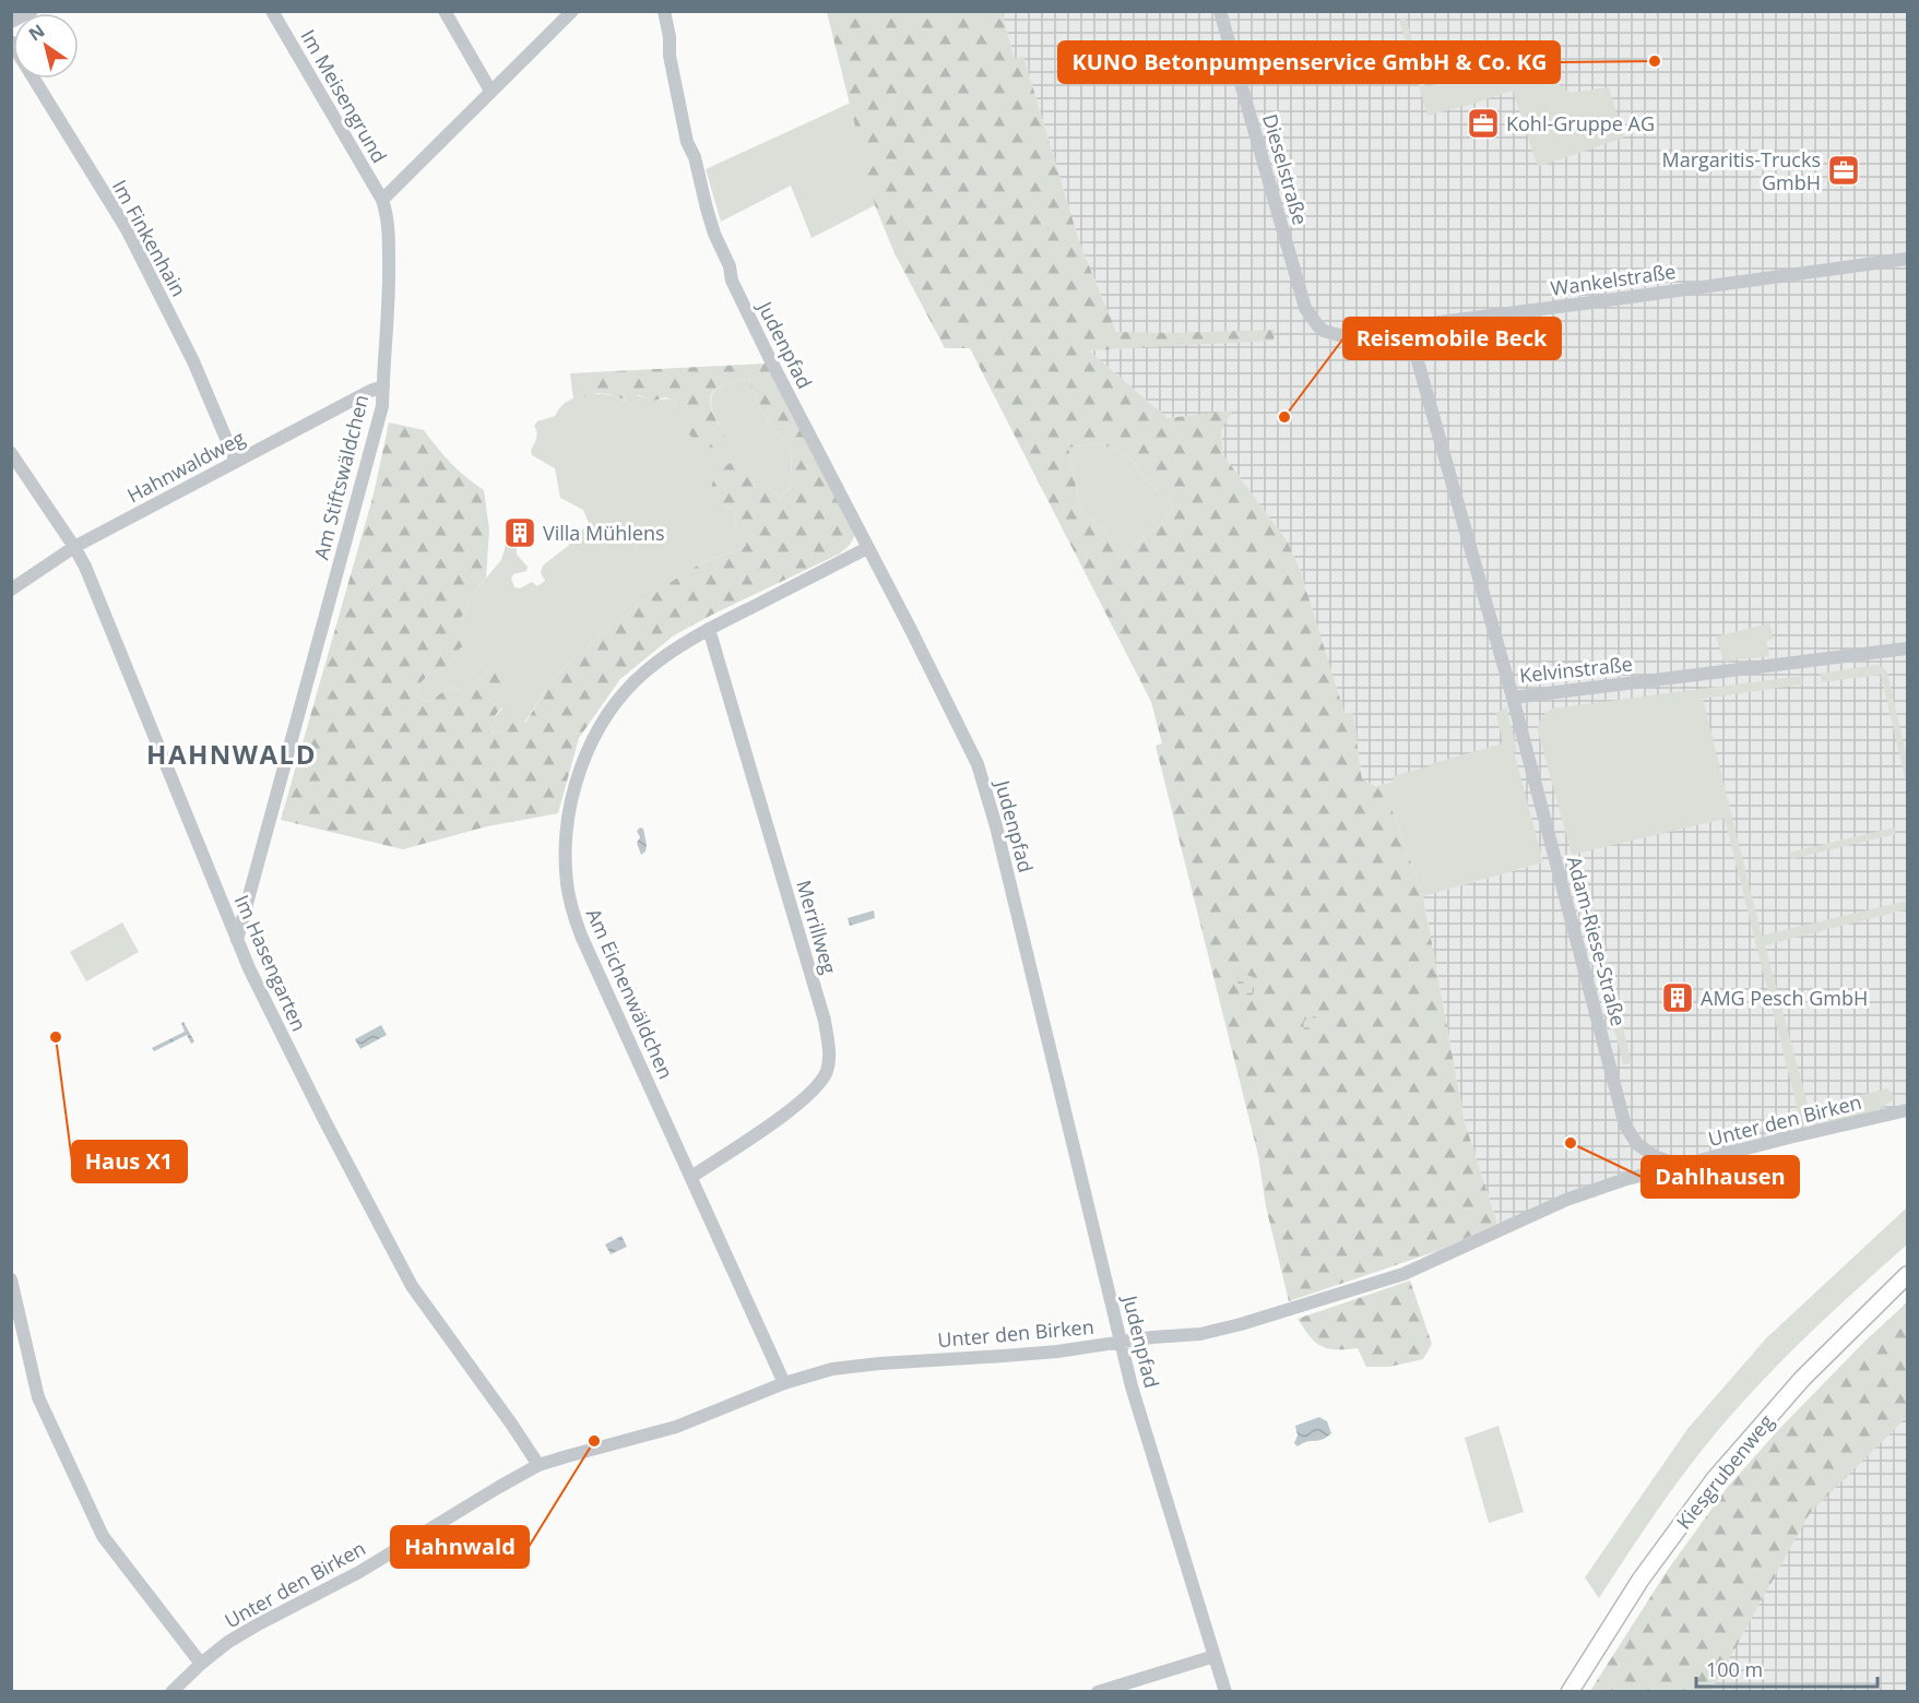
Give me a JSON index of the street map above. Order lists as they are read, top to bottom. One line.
{"streets":{"main road":["Kiesgrubenweg"],"street":["Im Meisengrund","Dieselstraße","Im Finkenhain","Wankelstraße","Judenpfad","Hahnwaldweg","Am Stiftswäldchen","Kelvinstraße","Merrillweg","Adam-Riese-Straße","Im Hasengarten","Am Eichenwäldchen","Unter den Birken"]},"crossings":[["Im Meisengrund","Am Stiftswäldchen"],["Dieselstraße","Wankelstraße"],["Im Finkenhain","Hahnwaldweg"],["Wankelstraße","Kelvinstraße"],["Judenpfad","Am Eichenwäldchen"],["Judenpfad","Unter den Birken"],["Hahnwaldweg","Am Stiftswäldchen"],["Hahnwaldweg","Im Hasengarten"],["Am Stiftswäldchen","Im Hasengarten"],["Kelvinstraße","Adam-Riese-Straße"],["Merrillweg","Am Eichenwäldchen"],["Adam-Riese-Straße","Unter den Birken"],["Im Hasengarten","Unter den Birken"],["Am Eichenwäldchen","Unter den Birken"]],"districts":["HAHNWALD"],"places":{"other":["KUNO Betonpumpenservice GmbH & Co. KG","Reisemobile Beck","Haus X1","Dahlhausen","Hahnwald"],"office":["Kohl-Gruppe AG","Margaritis-Trucks GmbH"],"building":["Villa Mühlens","AMG Pesch GmbH"]},"scale_bar":"100 m","north":"top left"}
